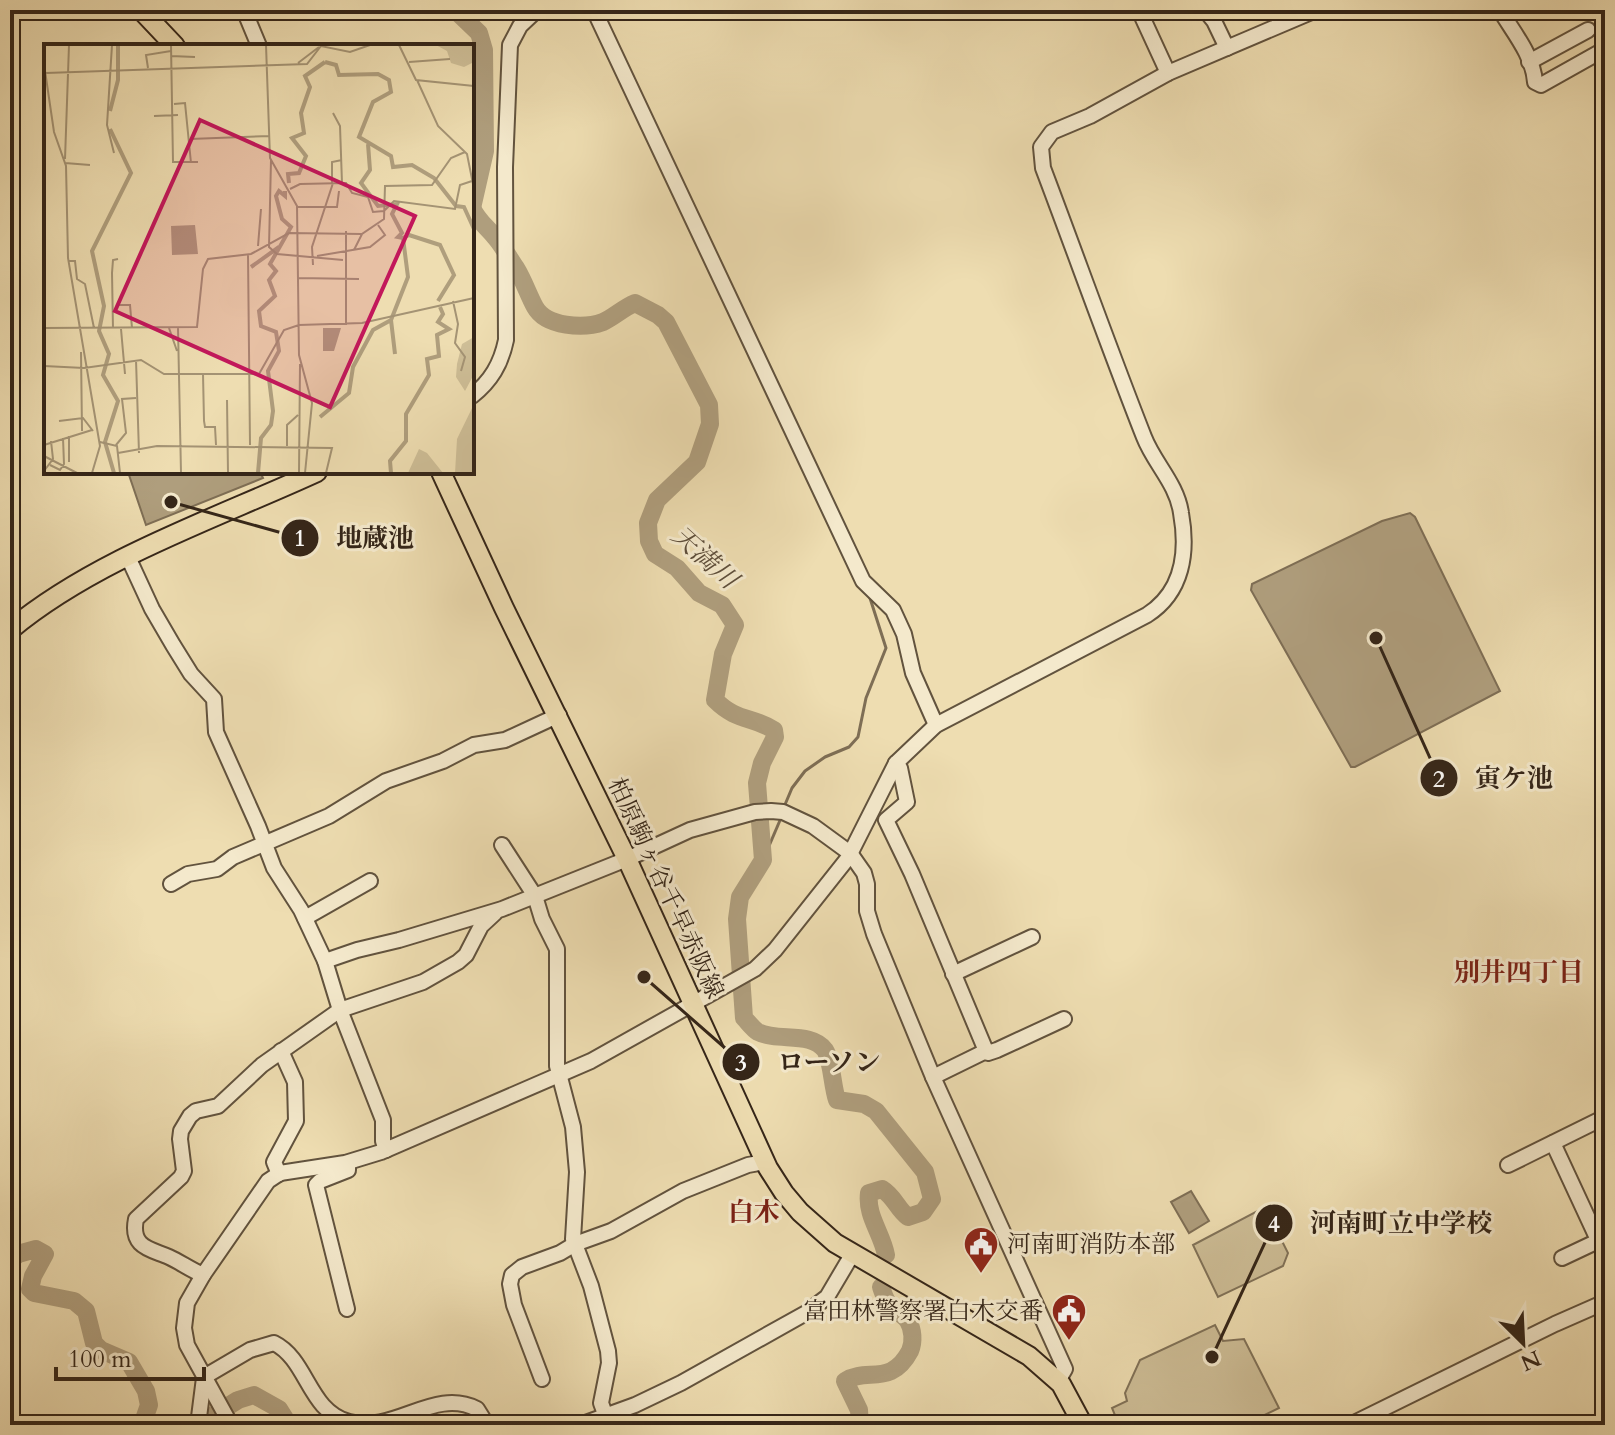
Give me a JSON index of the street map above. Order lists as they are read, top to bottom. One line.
{"streets":{"main road":["柏原駒ヶ谷千早赤阪線"]},"districts":["別井四丁目","白木"],"water":["天満川"],"places":{"other":["地蔵池","寅ケ池","ローソン","河南町立中学校"],"public building":["河南町消防本部","富田林警察署白木交番"]},"scale_bar":"100 m","north":"bottom right"}
